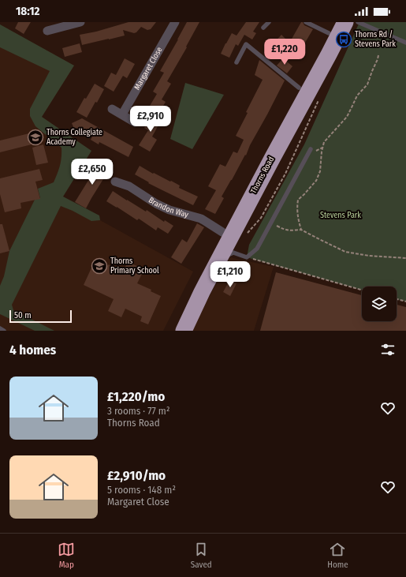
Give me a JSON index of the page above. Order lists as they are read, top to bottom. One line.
{"streets":{"highway":["Thorns Road"],"street":["Margaret Close","Brandon Way"]},"crossings":[["Thorns Road","Brandon Way"]],"parks":["Stevens Park"],"places":{"bus stop":["Thorns Rd / Stevens Park"],"school or university":["Thorns Collegiate Academy","Thorns Primary School"]},"scale_bar":"50 m","page":{"status":"18:12","price":["£1,220","£2,910","£2,650","£1,210"],"scale":"50 m","heading":"4 homes","list":[{"name":"£1,220/mo","note":"3 rooms · 77 m² · Thorns Road"},{"name":"£2,910/mo","note":"5 rooms · 148 m² · Margaret Close"}],"tabs":["Map","Saved","Home"]}}
